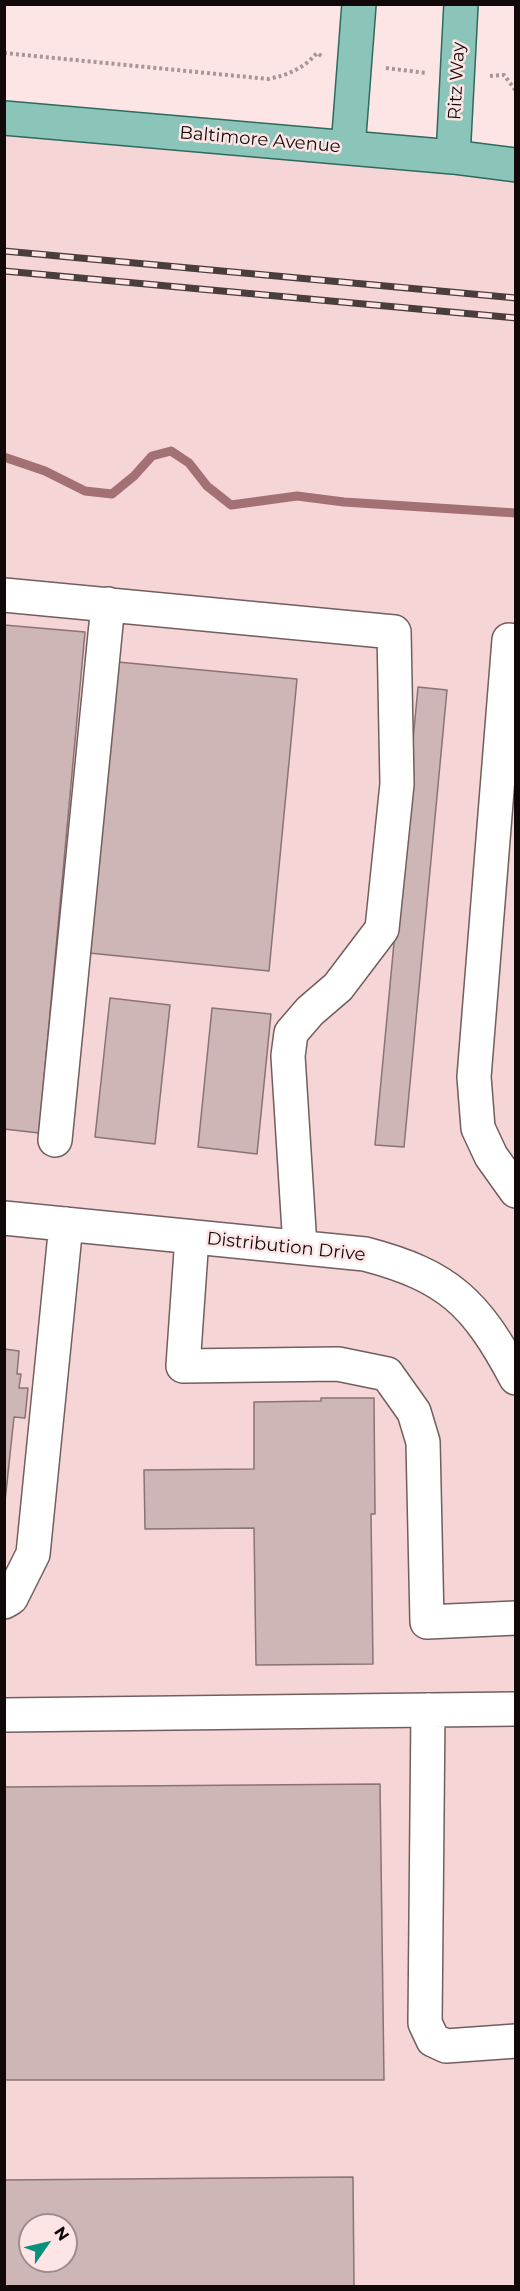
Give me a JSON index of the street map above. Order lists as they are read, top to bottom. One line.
{"streets":{"main road":["Ritz Way","Baltimore Avenue"],"street":["Distribution Drive"]},"crossings":[["Ritz Way","Baltimore Avenue"]],"north":"top right"}
